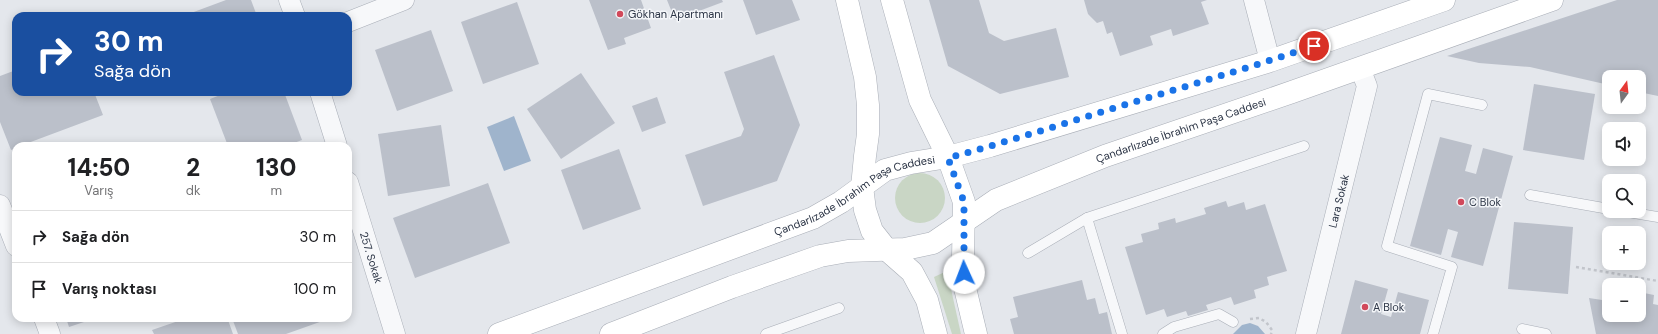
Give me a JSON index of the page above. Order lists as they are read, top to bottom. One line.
{"streets":{"main road":["Çandarlızade İbrahim Paşa Caddesi"],"street":["Lara Sokak","257. Sokak"]},"crossings":[["Çandarlızade İbrahim Paşa Caddesi","Lara Sokak"]],"places":["Gökhan Apartmanı","C Blok","A Blok"],"north":"top","page":{"turn":["30 m","Sağa dön"],"map_buttons":["+","−"],"eta":["14:50","Varış","2","dk","130","m"],"list":[{"name":"Sağa dön","value":"30 m"},{"name":"Varış noktası","value":"100 m"}]}}
